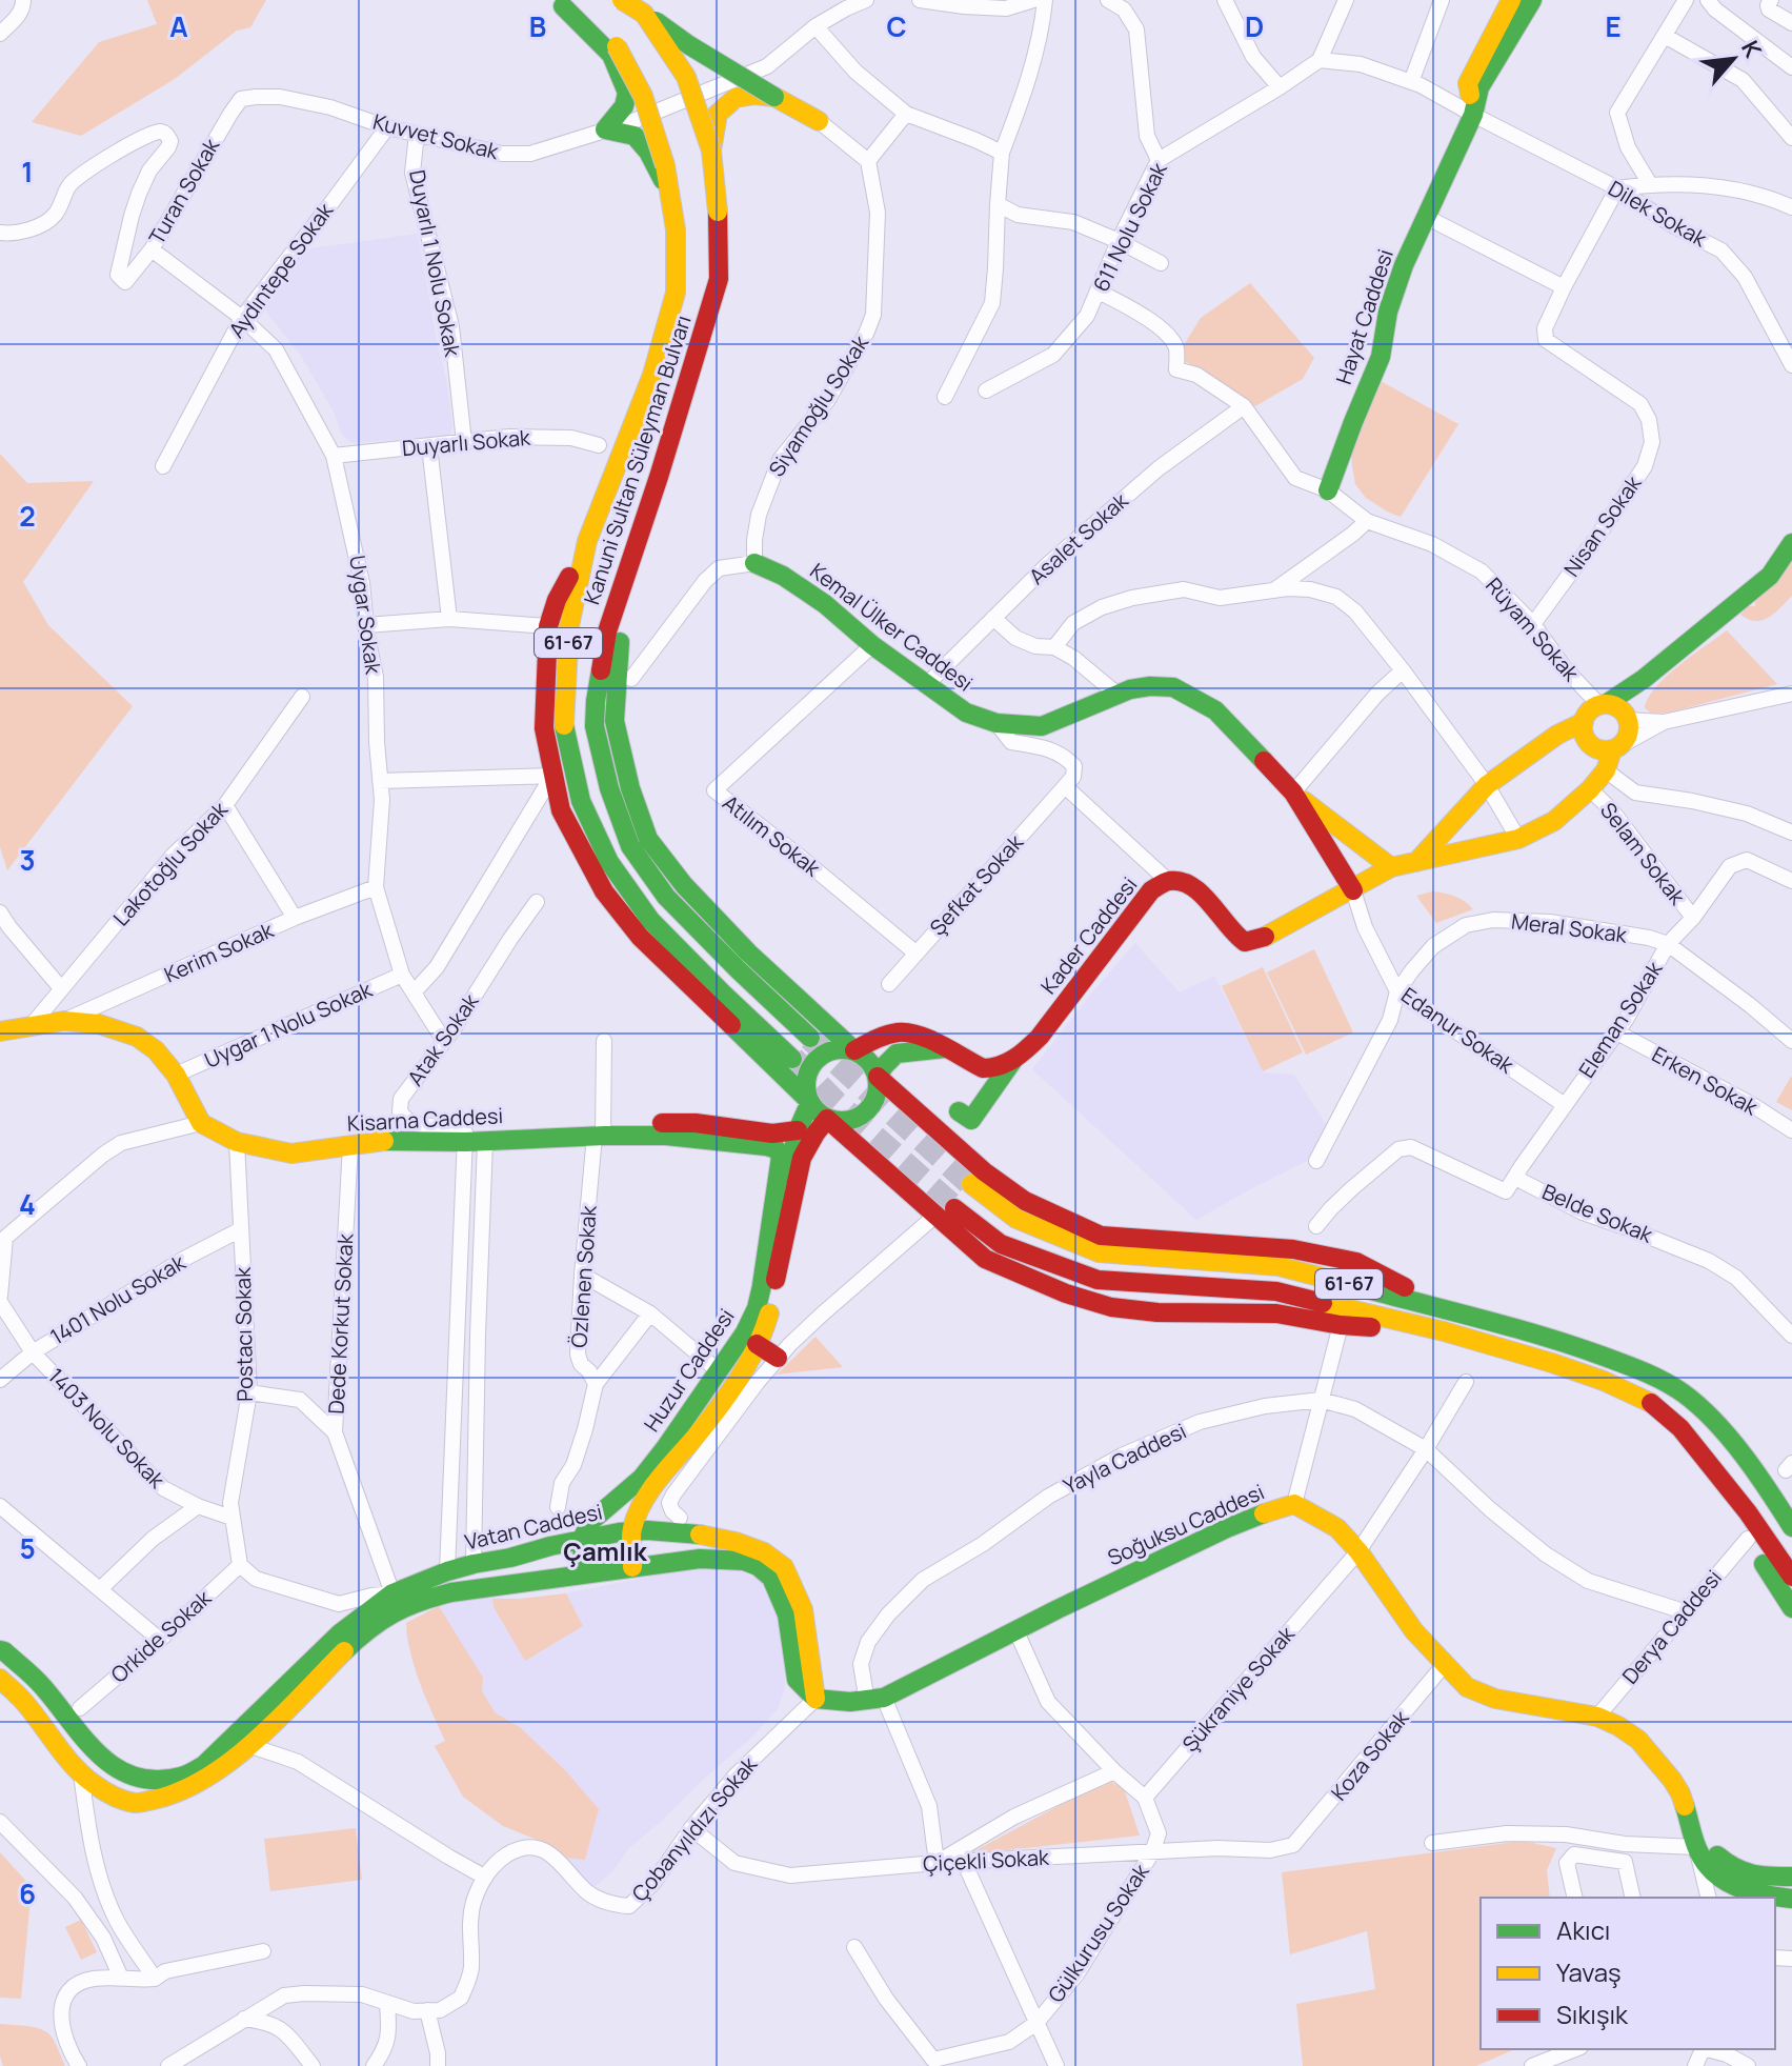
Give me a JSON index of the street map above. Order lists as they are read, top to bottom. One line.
{"streets":{"street":["Kuvvet Sokak","Turan Sokak","Dilek Sokak","611 Nolu Sokak","Duyarlı 1 Nolu Sokak","Aydıntepe Sokak","Hayat Caddesi","Siyamoğlu Sokak","Duyarlı Sokak","Kanuni Sultan Süleyman Bulvarı","Nisan Sokak","Asalet Sokak","Uygar Sokak","Kemal Ülker Caddesi","Rüyam Sokak","61-67","Atılım Sokak","Selam Sokak","Lakotoğlu Sokak","Şefkat Sokak","Meral Sokak","Kader Caddesi","Kerim Sokak","Eleman Sokak","Uygar 1 Nolu Sokak","Edanur Sokak","Atak Sokak","Erken Sokak","Kisarna Caddesi","Belde Sokak","Özlenen Sokak","1401 Nolu Sokak","Dede Korkut Sokak","Postacı Sokak","Huzur Caddesi","1403 Nolu Sokak","Yayla Caddesi","Soğuksu Caddesi","Vatan Caddesi","Derya Caddesi","Orkide Sokak","Şükraniye Sokak","Koza Sokak","Çobanyıldızı Sokak","Çiçekli Sokak","Gülkurusu Sokak"]},"crossings":[["Kuvvet Sokak","Turan Sokak"],["Kuvvet Sokak","Duyarlı 1 Nolu Sokak"],["Kuvvet Sokak","Aydıntepe Sokak"],["Kuvvet Sokak","61-67"],["Turan Sokak","Uygar Sokak"],["Dilek Sokak","611 Nolu Sokak"],["Dilek Sokak","Hayat Caddesi"],["Dilek Sokak","Nisan Sokak"],["Duyarlı 1 Nolu Sokak","Duyarlı Sokak"],["Aydıntepe Sokak","Uygar Sokak"],["Hayat Caddesi","Rüyam Sokak"],["Siyamoğlu Sokak","Kemal Ülker Caddesi"],["Duyarlı Sokak","Uygar Sokak"],["Kanuni Sultan Süleyman Bulvarı","61-67"],["Nisan Sokak","Rüyam Sokak"],["Asalet Sokak","Kemal Ülker Caddesi"],["Asalet Sokak","Rüyam Sokak"],["Uygar Sokak","Kerim Sokak"],["Uygar Sokak","Uygar 1 Nolu Sokak"],["Uygar Sokak","Atak Sokak"],["Kemal Ülker Caddesi","Atılım Sokak"],["Kemal Ülker Caddesi","Kader Caddesi"],["Kemal Ülker Caddesi","Edanur Sokak"],["Rüyam Sokak","Kader Caddesi"],["61-67","Huzur Caddesi"],["61-67","Derya Caddesi"],["Atılım Sokak","Şefkat Sokak"],["Selam Sokak","Kader Caddesi"],["Selam Sokak","Eleman Sokak"],["Meral Sokak","Eleman Sokak"],["Meral Sokak","Edanur Sokak"],["Kader Caddesi","Edanur Sokak"],["Eleman Sokak","Edanur Sokak"],["Eleman Sokak","Erken Sokak"],["Eleman Sokak","Belde Sokak"],["Atak Sokak","Kisarna Caddesi"],["Kisarna Caddesi","Özlenen Sokak"],["Kisarna Caddesi","Dede Korkut Sokak"],["Kisarna Caddesi","Postacı Sokak"],["1401 Nolu Sokak","Postacı Sokak"],["1401 Nolu Sokak","1403 Nolu Sokak"],["Dede Korkut Sokak","Vatan Caddesi"],["Postacı Sokak","1403 Nolu Sokak"],["Postacı Sokak","Orkide Sokak"],["Huzur Caddesi","Vatan Caddesi"],["Yayla Caddesi","Soğuksu Caddesi"],["Yayla Caddesi","Derya Caddesi"],["Yayla Caddesi","Şükraniye Sokak"],["Yayla Caddesi","Çiçekli Sokak"],["Soğuksu Caddesi","Vatan Caddesi"],["Soğuksu Caddesi","Derya Caddesi"],["Soğuksu Caddesi","Şükraniye Sokak"],["Soğuksu Caddesi","Koza Sokak"],["Soğuksu Caddesi","Çobanyıldızı Sokak"],["Vatan Caddesi","Çobanyıldızı Sokak"],["Şükraniye Sokak","Gülkurusu Sokak"],["Koza Sokak","Çiçekli Sokak"],["Çobanyıldızı Sokak","Çiçekli Sokak"],["Çiçekli Sokak","Gülkurusu Sokak"]],"districts":["Çamlık"],"legend":["Akıcı","Yavaş","Sıkışık"],"north":"top right","grid":{"columns":["A","B","C","D","E"],"rows":["1","2","3","4","5","6"]}}
